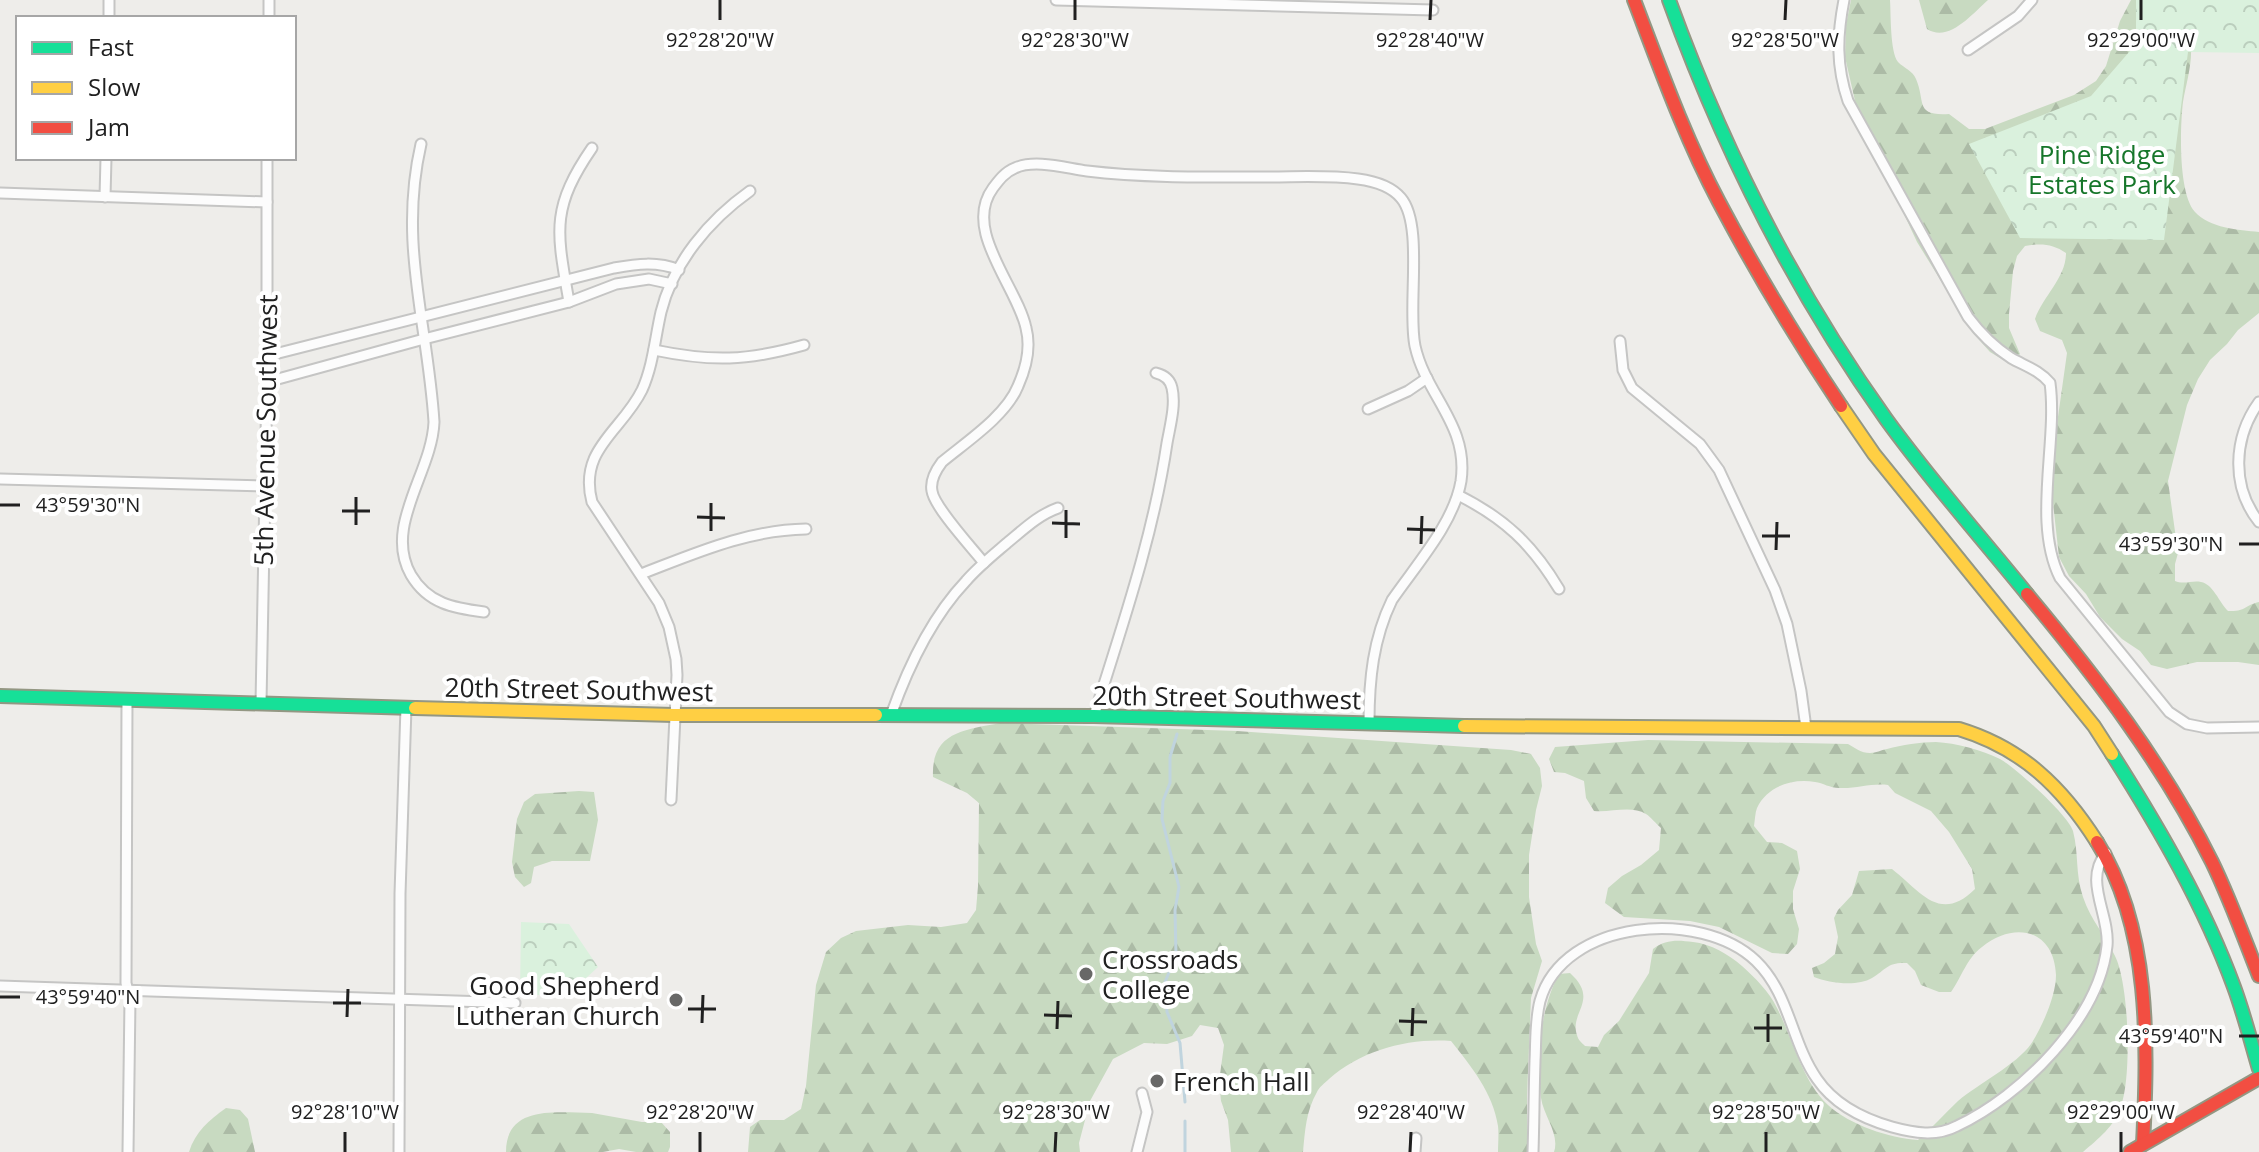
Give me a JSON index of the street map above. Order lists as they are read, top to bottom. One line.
{"streets":{"main road":["20th Street Southwest"],"street":["5th Avenue Southwest"]},"crossings":[["5th Avenue Southwest","20th Street Southwest"]],"parks":["Pine Ridge Estates Park"],"places":["Crossroads College","Good Shepherd Lutheran Church","French Hall"],"legend":["Fast","Slow","Jam"],"coordinates":["92°28'20\"W","92°28'30\"W","92°28'40\"W","92°28'50\"W","92°29'00\"W","43°59'30\"N","43°59'40\"N","92°28'10\"W"]}
